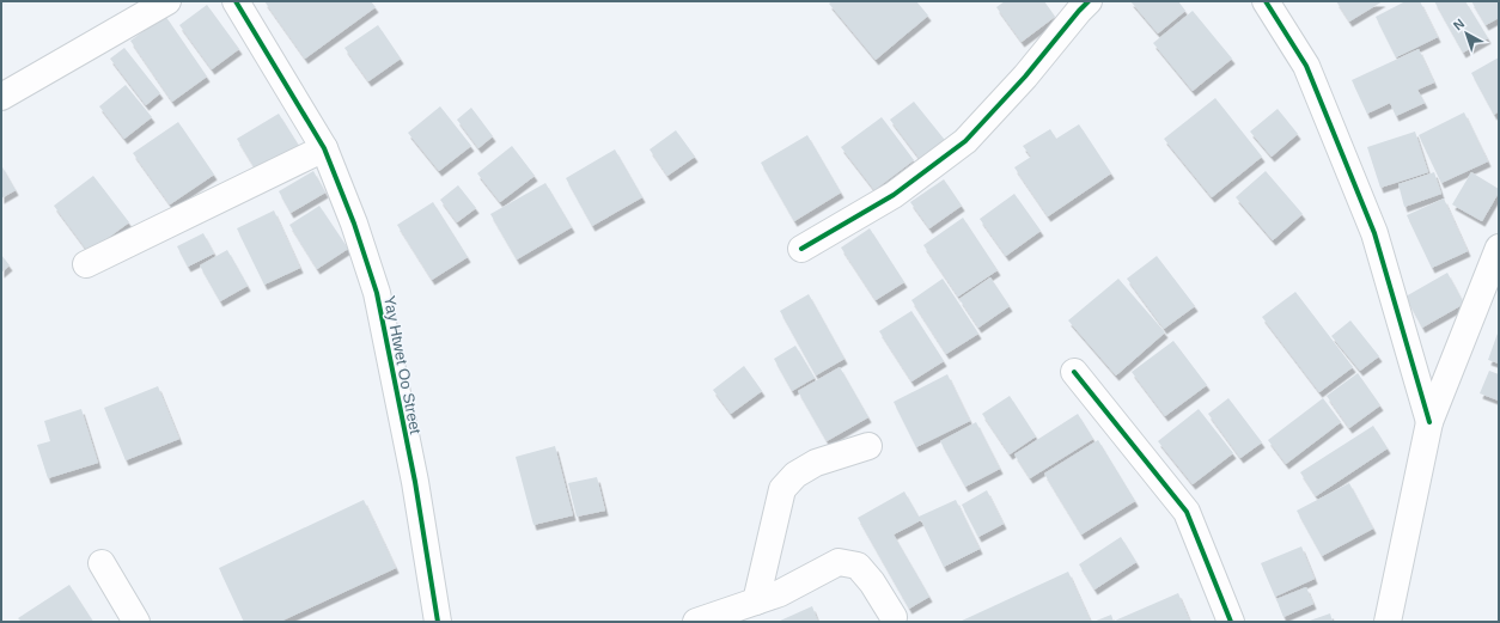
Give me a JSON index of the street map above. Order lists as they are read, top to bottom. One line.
{"streets":{"street":["Yay Htwet Oo Street"]},"north":"top left"}
